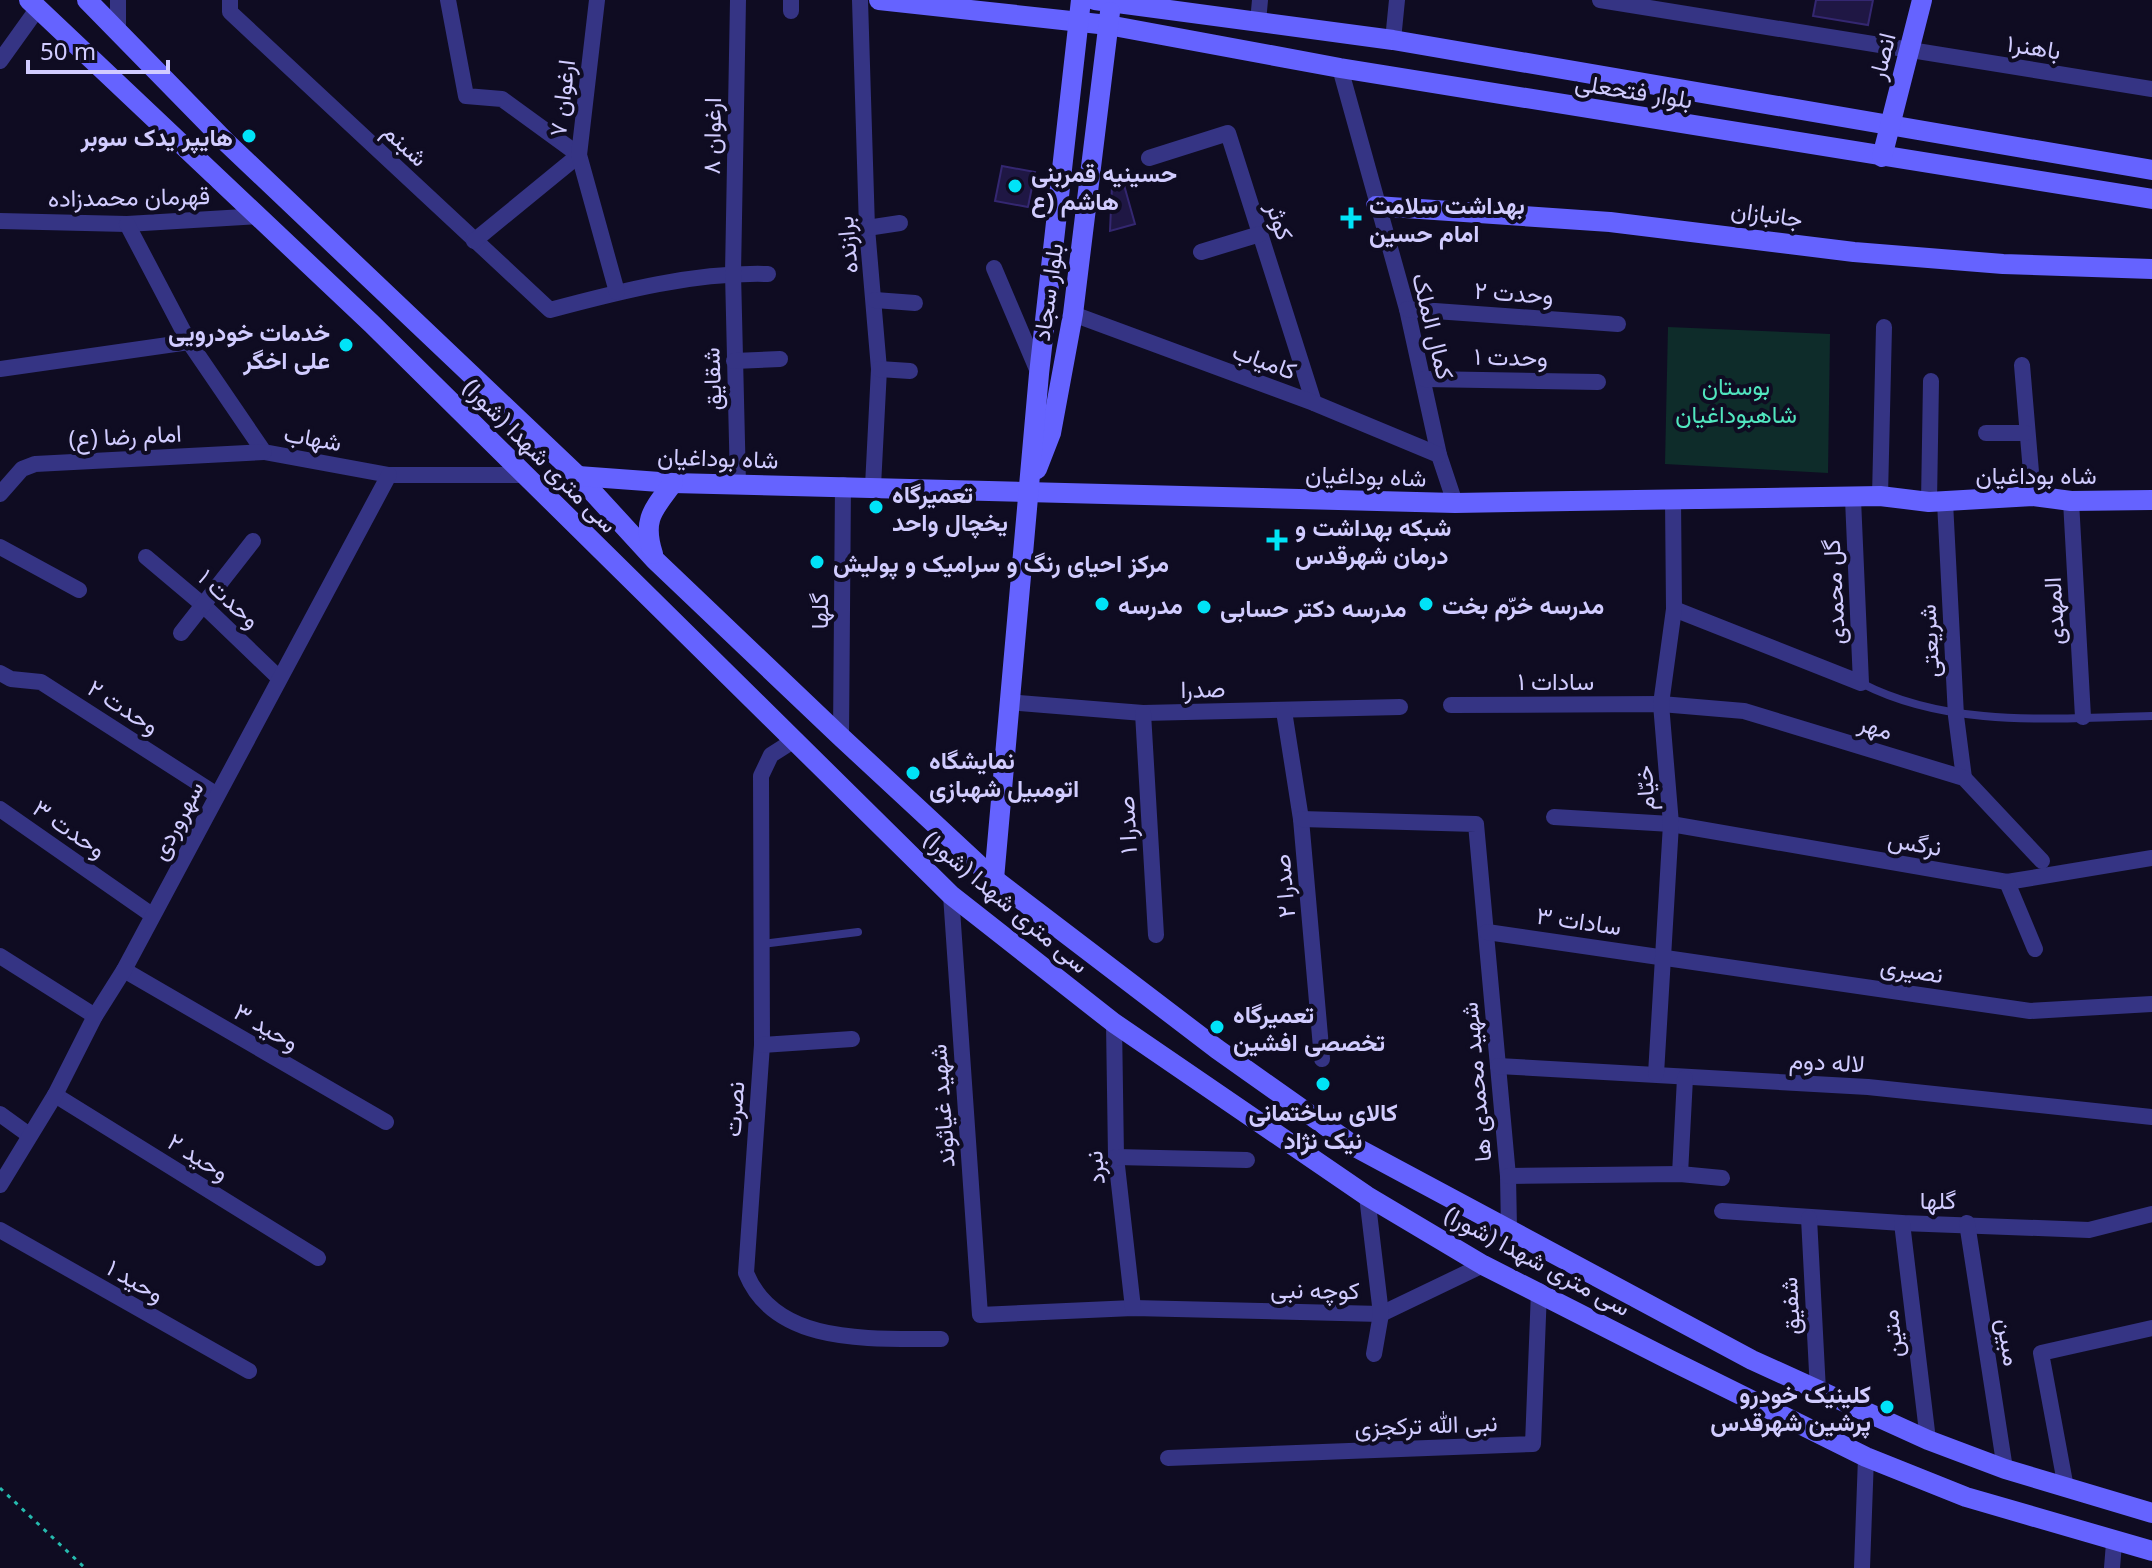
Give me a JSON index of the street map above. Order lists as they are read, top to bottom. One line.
{"streets":{"main road":["انصار","بلوار فتحعلی","جانبازان","بلوار سجاد","سی متری شهدا (شورا)","شاه بوداغیان"],"street":["باهنر۱","ارغوان ۷","ارغوان ۸","شبنم","قهرمان محمدزاده","کوثر","برازنده","وحدت ۲","کمال الملک","وحدت ۱","کامیاب","شقایق","امام رضا (ع)","شهاب","گل محمدی","گلها","المهدی","شریعتی","سادات ۱","صدرا","مهر","خیّام","سهروردی","صدرا ۱","وحدت ۳","نرگس","صدرا ۲","سادات ۳","نصیری","وحید ۳","لاله دوم","شهید محمدی ها","شهید غیاثوند","نصرت","وحید ۲","نبرد","وحید ۱","کوچه نبی","شفیق","متین","مبین","نبی الله ترکجزی"]},"crossings":[["باهنر۱","انصار"],["انصار","بلوار فتحعلی"],["بلوار فتحعلی","بلوار سجاد"],["بلوار فتحعلی","کمال الملک"],["ارغوان ۷","شبنم"],["ارغوان ۸","شقایق"],["قهرمان محمدزاده","شهاب"],["قهرمان محمدزاده","سی متری شهدا (شورا)"],["جانبازان","کمال الملک"],["کوثر","کامیاب"],["برازنده","شاه بوداغیان"],["بلوار سجاد","کامیاب"],["بلوار سجاد","سی متری شهدا (شورا)"],["بلوار سجاد","شاه بوداغیان"],["بلوار سجاد","صدرا"],["وحدت ۲","کمال الملک"],["وحدت ۲","سهروردی"],["کمال الملک","وحدت ۱"],["کمال الملک","کامیاب"],["کمال الملک","شاه بوداغیان"],["وحدت ۱","سهروردی"],["شقایق","شاه بوداغیان"],["امام رضا (ع)","شهاب"],["شهاب","سی متری شهدا (شورا)"],["شهاب","سهروردی"],["سی متری شهدا (شورا)","شاه بوداغیان"],["سی متری شهدا (شورا)","گلها"],["سی متری شهدا (شورا)","شهید محمدی ها"],["سی متری شهدا (شورا)","شهید غیاثوند"],["سی متری شهدا (شورا)","نصرت"],["سی متری شهدا (شورا)","نبرد"],["سی متری شهدا (شورا)","کوچه نبی"],["سی متری شهدا (شورا)","شفیق"],["سی متری شهدا (شورا)","متین"],["سی متری شهدا (شورا)","مبین"],["سی متری شهدا (شورا)","نبی الله ترکجزی"],["شاه بوداغیان","گل محمدی"],["شاه بوداغیان","گلها"],["شاه بوداغیان","المهدی"],["شاه بوداغیان","شریعتی"],["شاه بوداغیان","خیّام"],["گلها","شفیق"],["گلها","متین"],["گلها","مبین"],["شریعتی","مهر"],["سادات ۱","مهر"],["سادات ۱","خیّام"],["صدرا","صدرا ۱"],["صدرا","صدرا ۲"],["مهر","خیّام"],["خیّام","نرگس"],["خیّام","سادات ۳"],["خیّام","نصیری"],["خیّام","لاله دوم"],["سهروردی","وحدت ۳"],["سهروردی","وحید ۳"],["سهروردی","وحید ۲"],["صدرا ۲","شهید محمدی ها"],["سادات ۳","نصیری"],["سادات ۳","شهید محمدی ها"],["لاله دوم","شهید محمدی ها"],["شهید غیاثوند","کوچه نبی"],["نبرد","کوچه نبی"]],"parks":["بوستان شاهبوداغیان"],"places":{"other":["هایپر یدک سوبر","حسینیه قمربنی هاشم (ع","خدمات خودرویی علی اخگر","تعمیرگاه یخچال واحد","مرکز احیای رنگ و سرامیک و پولیش","مدرسه","مدرسه خرّم بخت","مدرسه دکتر حسابی","نمایشگاه اتومبیل شهبازی","تعمیرگاه تخصصی افشین","کالای ساختمانی نیک نژاد","کلینیک خودرو پرشین شهرقدس"],"health":["بهداشت سلامت امام حسین","شبکه بهداشت و درمان شهرقدس"]},"scale_bar":"50 m"}
